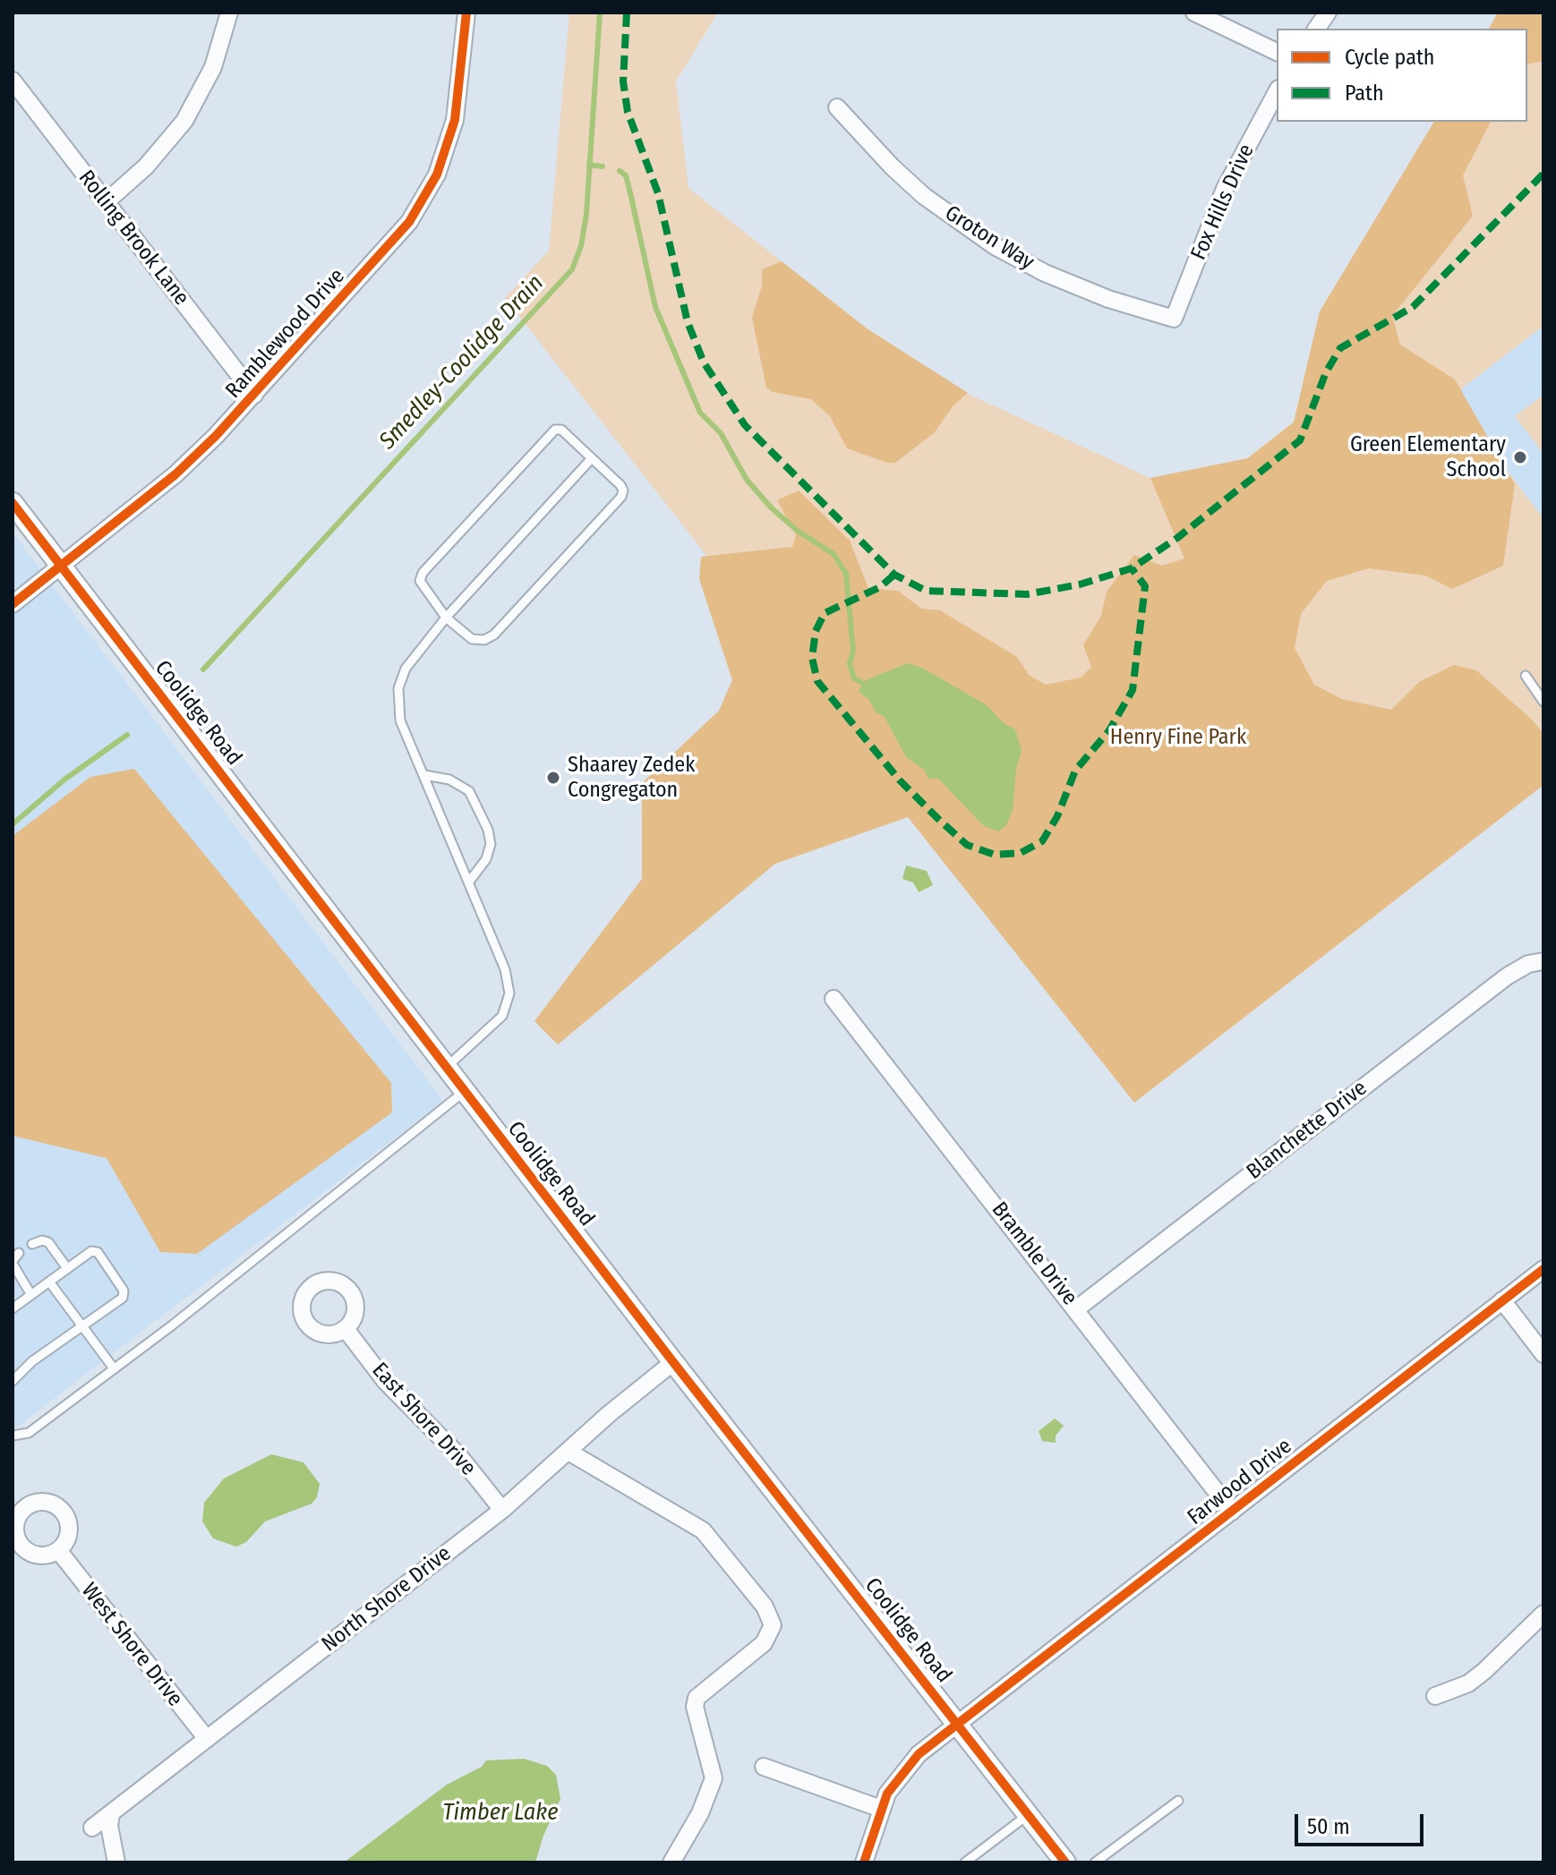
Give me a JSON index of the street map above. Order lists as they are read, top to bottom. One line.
{"streets":{"street":["Fox Hills Drive","Rolling Brook Lane","Groton Way","Ramblewood Drive","Coolidge Road","Blanchette Drive","Bramble Drive","East Shore Drive","Farwood Drive","North Shore Drive","West Shore Drive"]},"crossings":[["Fox Hills Drive","Groton Way"],["Rolling Brook Lane","Ramblewood Drive"],["Ramblewood Drive","Coolidge Road"],["Coolidge Road","Farwood Drive"],["Coolidge Road","North Shore Drive"],["Blanchette Drive","Bramble Drive"],["Bramble Drive","Farwood Drive"],["East Shore Drive","North Shore Drive"],["North Shore Drive","West Shore Drive"]],"water":["Smedley-Coolidge Drain","Timber Lake"],"parks":["Henry Fine Park"],"places":["Green Elementary School","Shaarey Zedek Congregaton"],"legend":["Cycle path","Path"],"scale_bar":"50 m"}
